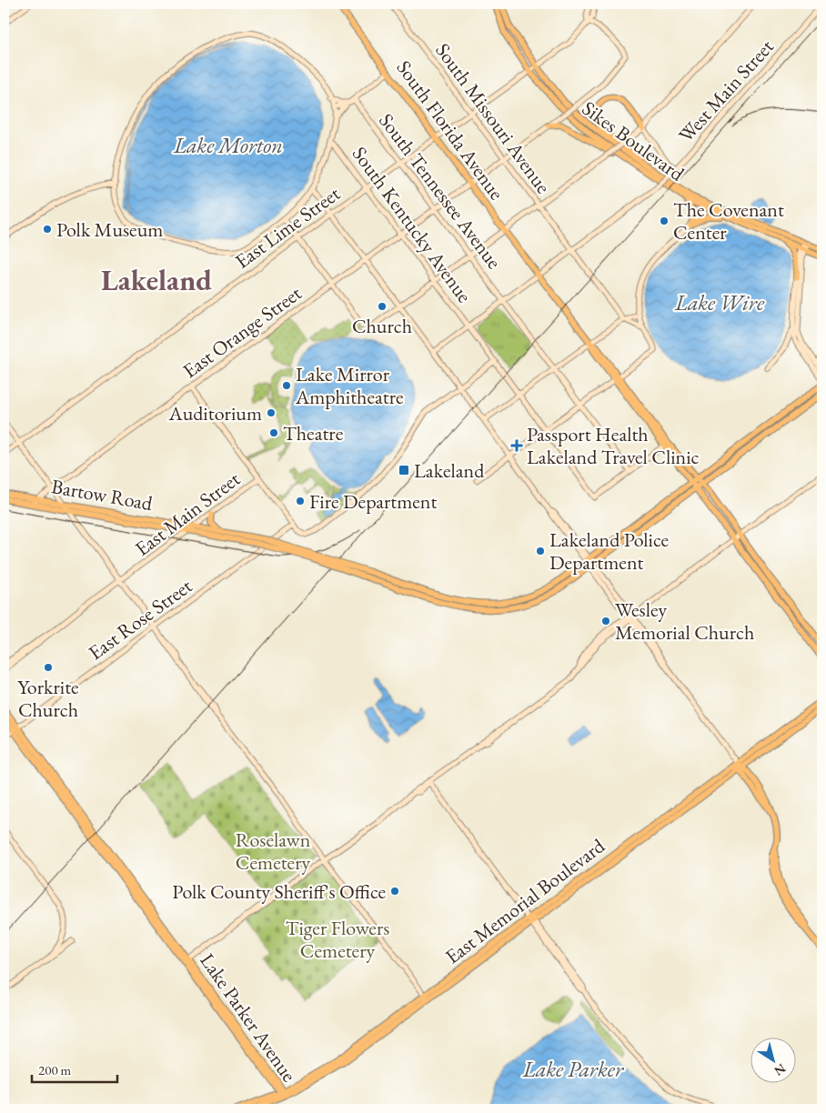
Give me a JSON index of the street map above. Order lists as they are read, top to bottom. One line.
{"streets":{"main road":["South Florida Avenue","Sikes Boulevard","Bartow Road","East Memorial Boulevard","Lake Parker Avenue"],"street":["West Main Street","South Missouri Avenue","South Tennessee Avenue","South Kentucky Avenue","East Lime Street","East Orange Street","East Main Street","East Rose Street"]},"crossings":[["West Main Street","South Missouri Avenue"],["West Main Street","South Florida Avenue"],["South Missouri Avenue","East Lime Street"],["South Missouri Avenue","East Orange Street"],["South Florida Avenue","East Lime Street"],["South Florida Avenue","East Orange Street"],["Sikes Boulevard","East Lime Street"],["South Tennessee Avenue","South Kentucky Avenue"],["South Tennessee Avenue","East Lime Street"],["South Tennessee Avenue","East Orange Street"],["South Kentucky Avenue","East Lime Street"],["South Kentucky Avenue","East Orange Street"],["East Lime Street","East Orange Street"],["East Orange Street","Bartow Road"],["Bartow Road","East Main Street"],["East Main Street","East Rose Street"],["East Rose Street","Lake Parker Avenue"],["East Memorial Boulevard","Lake Parker Avenue"]],"districts":["Lakeland"],"water":["Lake Morton","Lake Wire","Lake Parker"],"parks":["Roselawn Cemetery","Tiger Flowers Cemetery"],"places":{"other":["The Covenant Center","Polk Museum","Church","Lake Mirror Amphitheatre","Auditorium","Theatre","Fire Department","Lakeland Police Department","Wesley Memorial Church","Yorkrite Church","Polk County Sheriff's Office"],"health":["Passport Health Lakeland Travel Clinic"],"transit":["Lakeland"]},"scale_bar":"200 m","north":"bottom right"}
